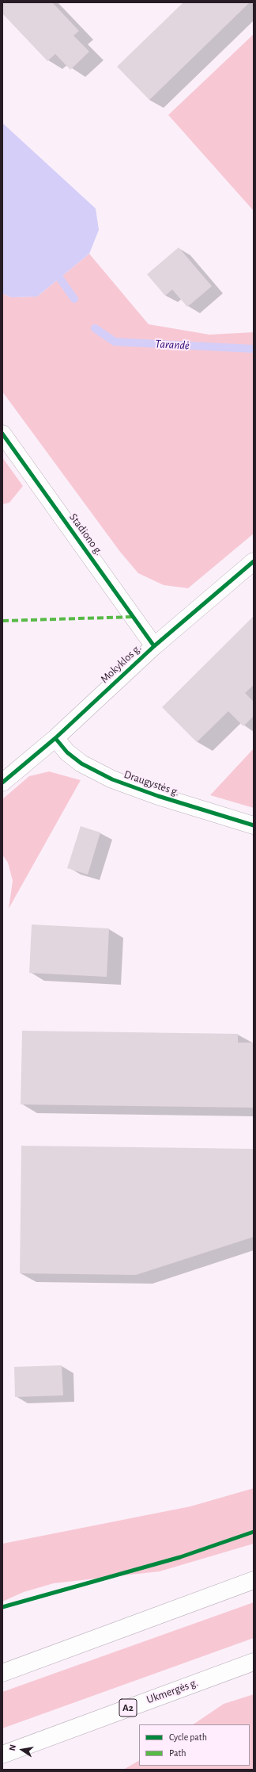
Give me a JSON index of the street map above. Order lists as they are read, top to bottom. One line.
{"streets":{"main road":["Stadiono g.","Mokyklos g.","Draugystės g.","Ukmergės g.","A2"]},"crossings":[["Stadiono g.","Mokyklos g."],["Mokyklos g.","Draugystės g."]],"water":["Tarandė"],"legend":["Cycle path","Path"],"north":"left"}
